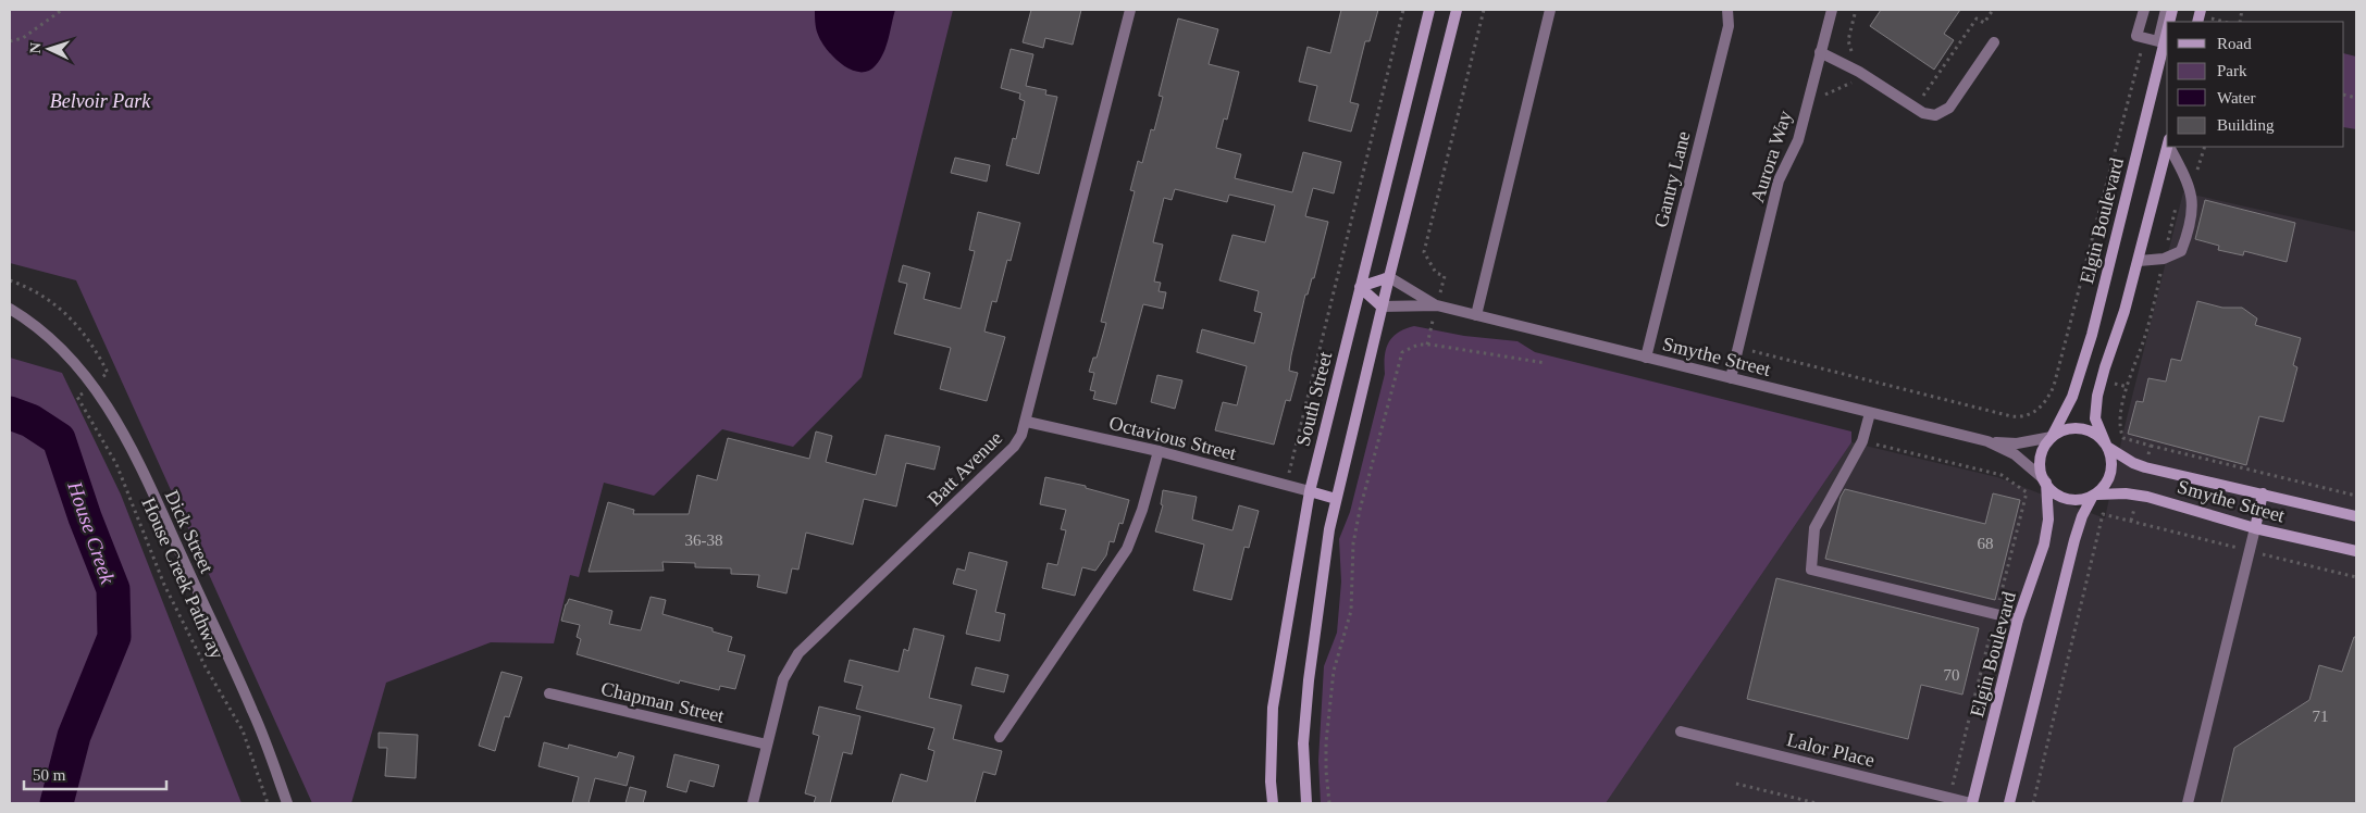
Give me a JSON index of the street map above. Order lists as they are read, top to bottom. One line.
{"streets":{"street":["Aurora Way","Gantry Lane","Elgin Boulevard","Smythe Street","South Street","Octavious Street","Batt Avenue","Dick Street","Chapman Street","Lalor Place"],"path":["House Creek Pathway"]},"crossings":[["Aurora Way","Smythe Street"],["Gantry Lane","Smythe Street"],["Elgin Boulevard","Smythe Street"],["Elgin Boulevard","Lalor Place"],["South Street","Octavious Street"],["Octavious Street","Batt Avenue"],["Batt Avenue","Chapman Street"]],"water":["House Creek"],"parks":["Belvoir Park"],"house_numbers":["36-38","68","70","71"],"legend":["Road","Park","Water","Building"],"scale_bar":"50 m","north":"left"}
